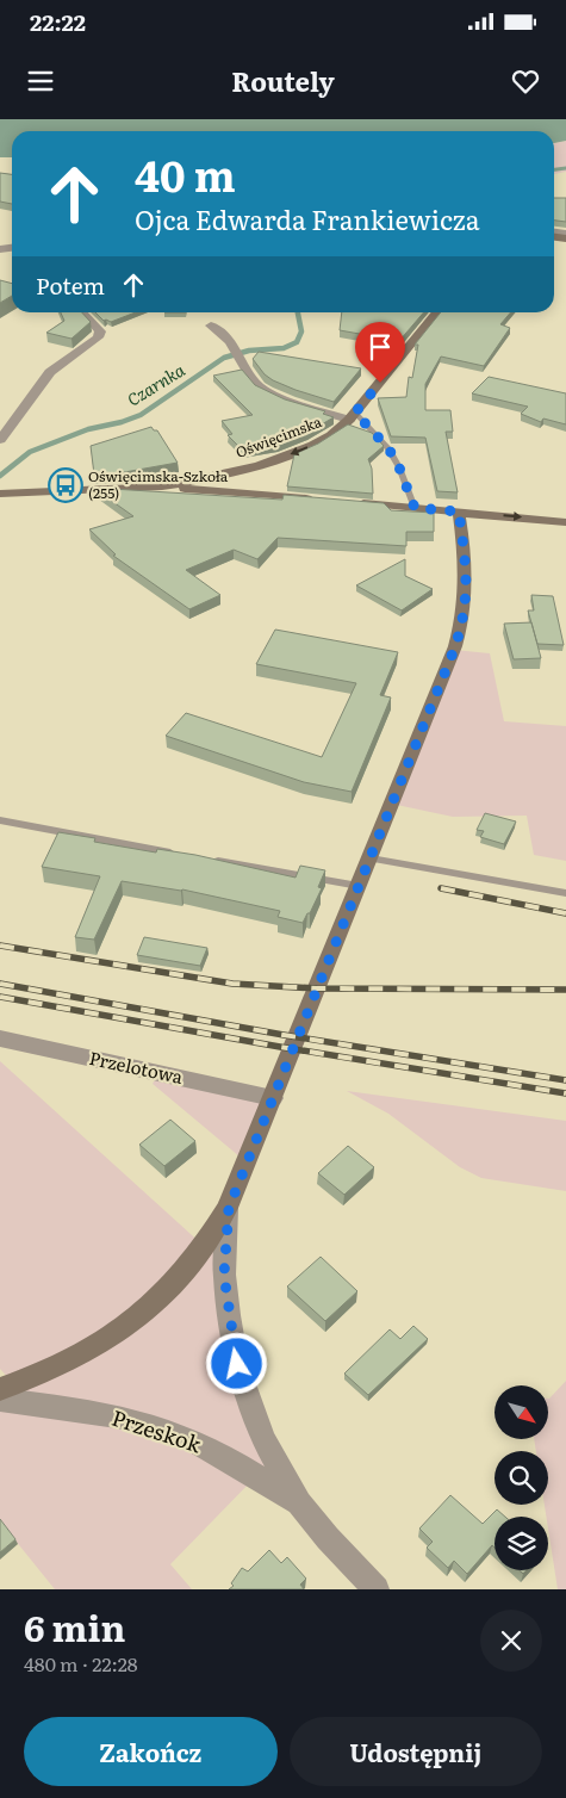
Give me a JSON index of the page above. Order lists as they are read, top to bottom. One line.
{"streets":{"main road":["Oświęcimska"],"street":["Przelotowa","Przeskok"]},"water":["Czarnka"],"places":{"bus stop":["Oświęcimska-Szkoła (255)"]},"north":"bottom right","page":{"status":"22:22","header":"Routely","turn":["40 m","Ojca Edwarda Frankiewicza"],"then":"Potem","heading":["6 min","480 m · 22:28"],"buttons":["Zakończ","Udostępnij"]}}
